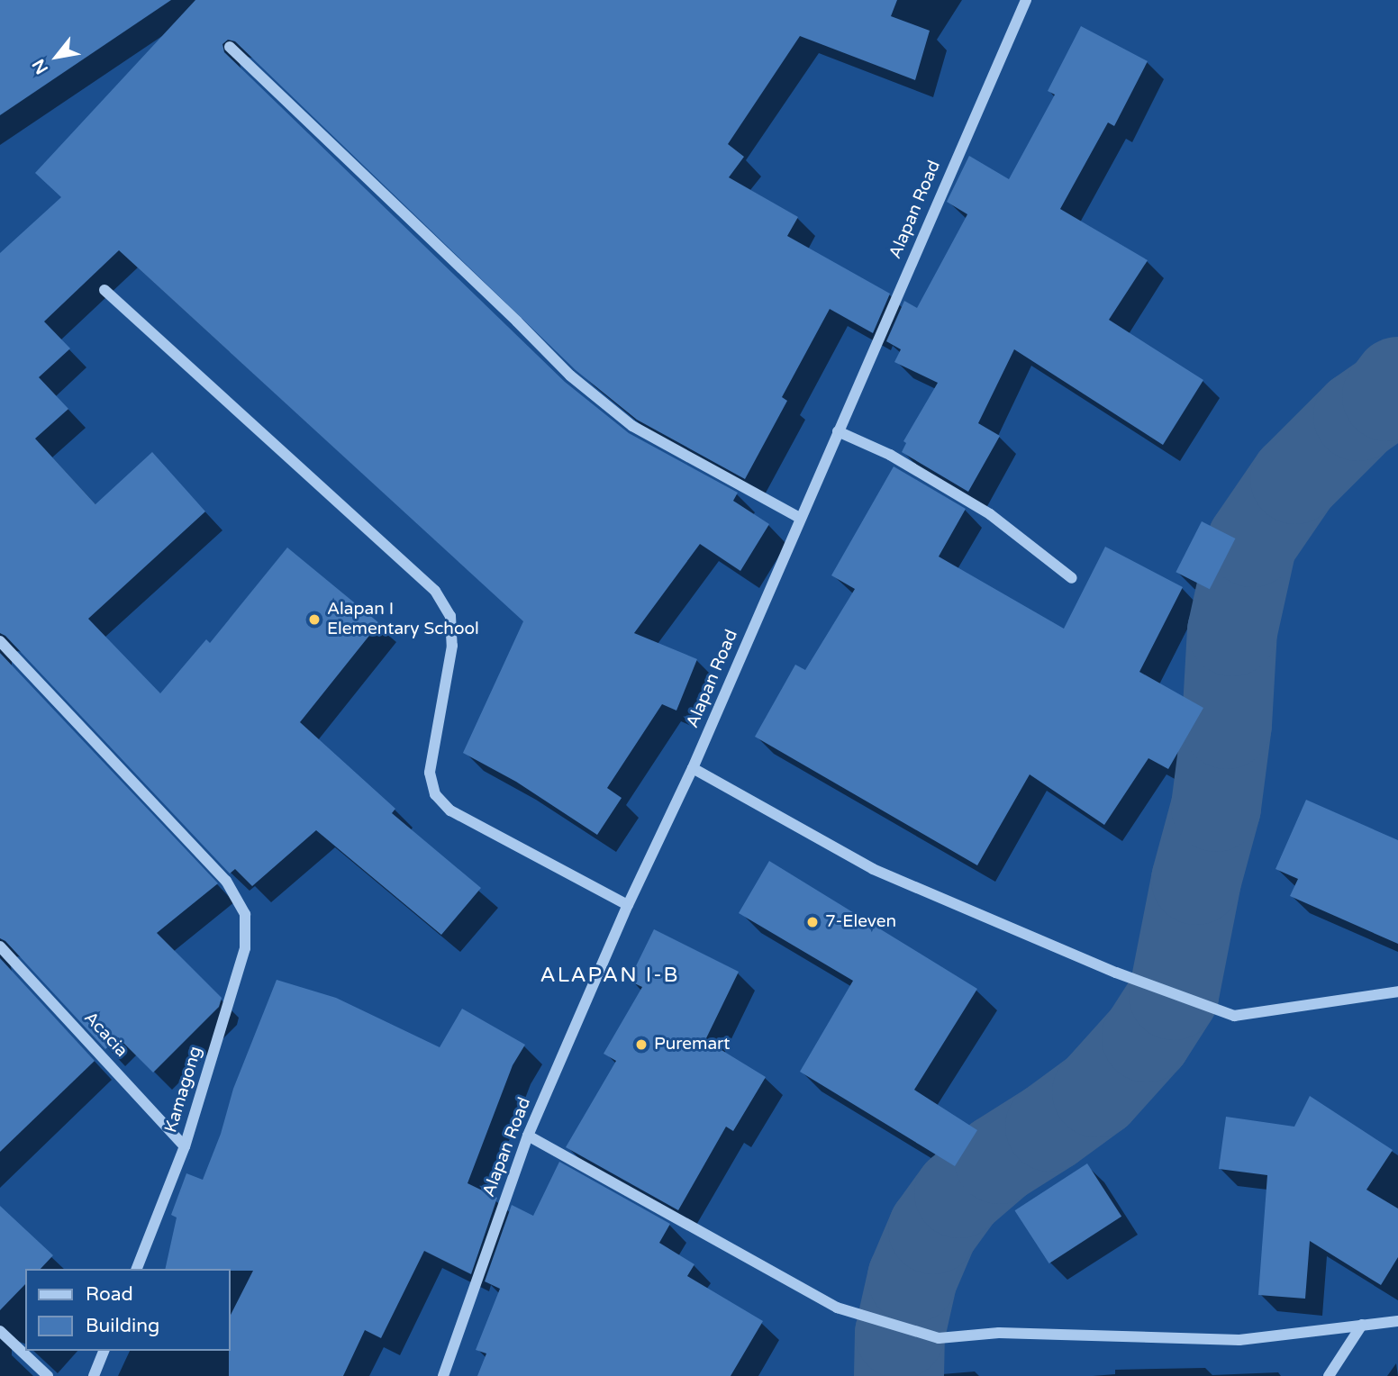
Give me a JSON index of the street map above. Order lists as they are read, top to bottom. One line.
{"streets":{"street":["Alapan Road","Acacia","Kamagong"]},"crossings":[["Acacia","Kamagong"]],"districts":["ALAPAN I-B"],"places":["Alapan I Elementary School","7-Eleven","Puremart"],"legend":["Road","Building"],"north":"bottom left"}
